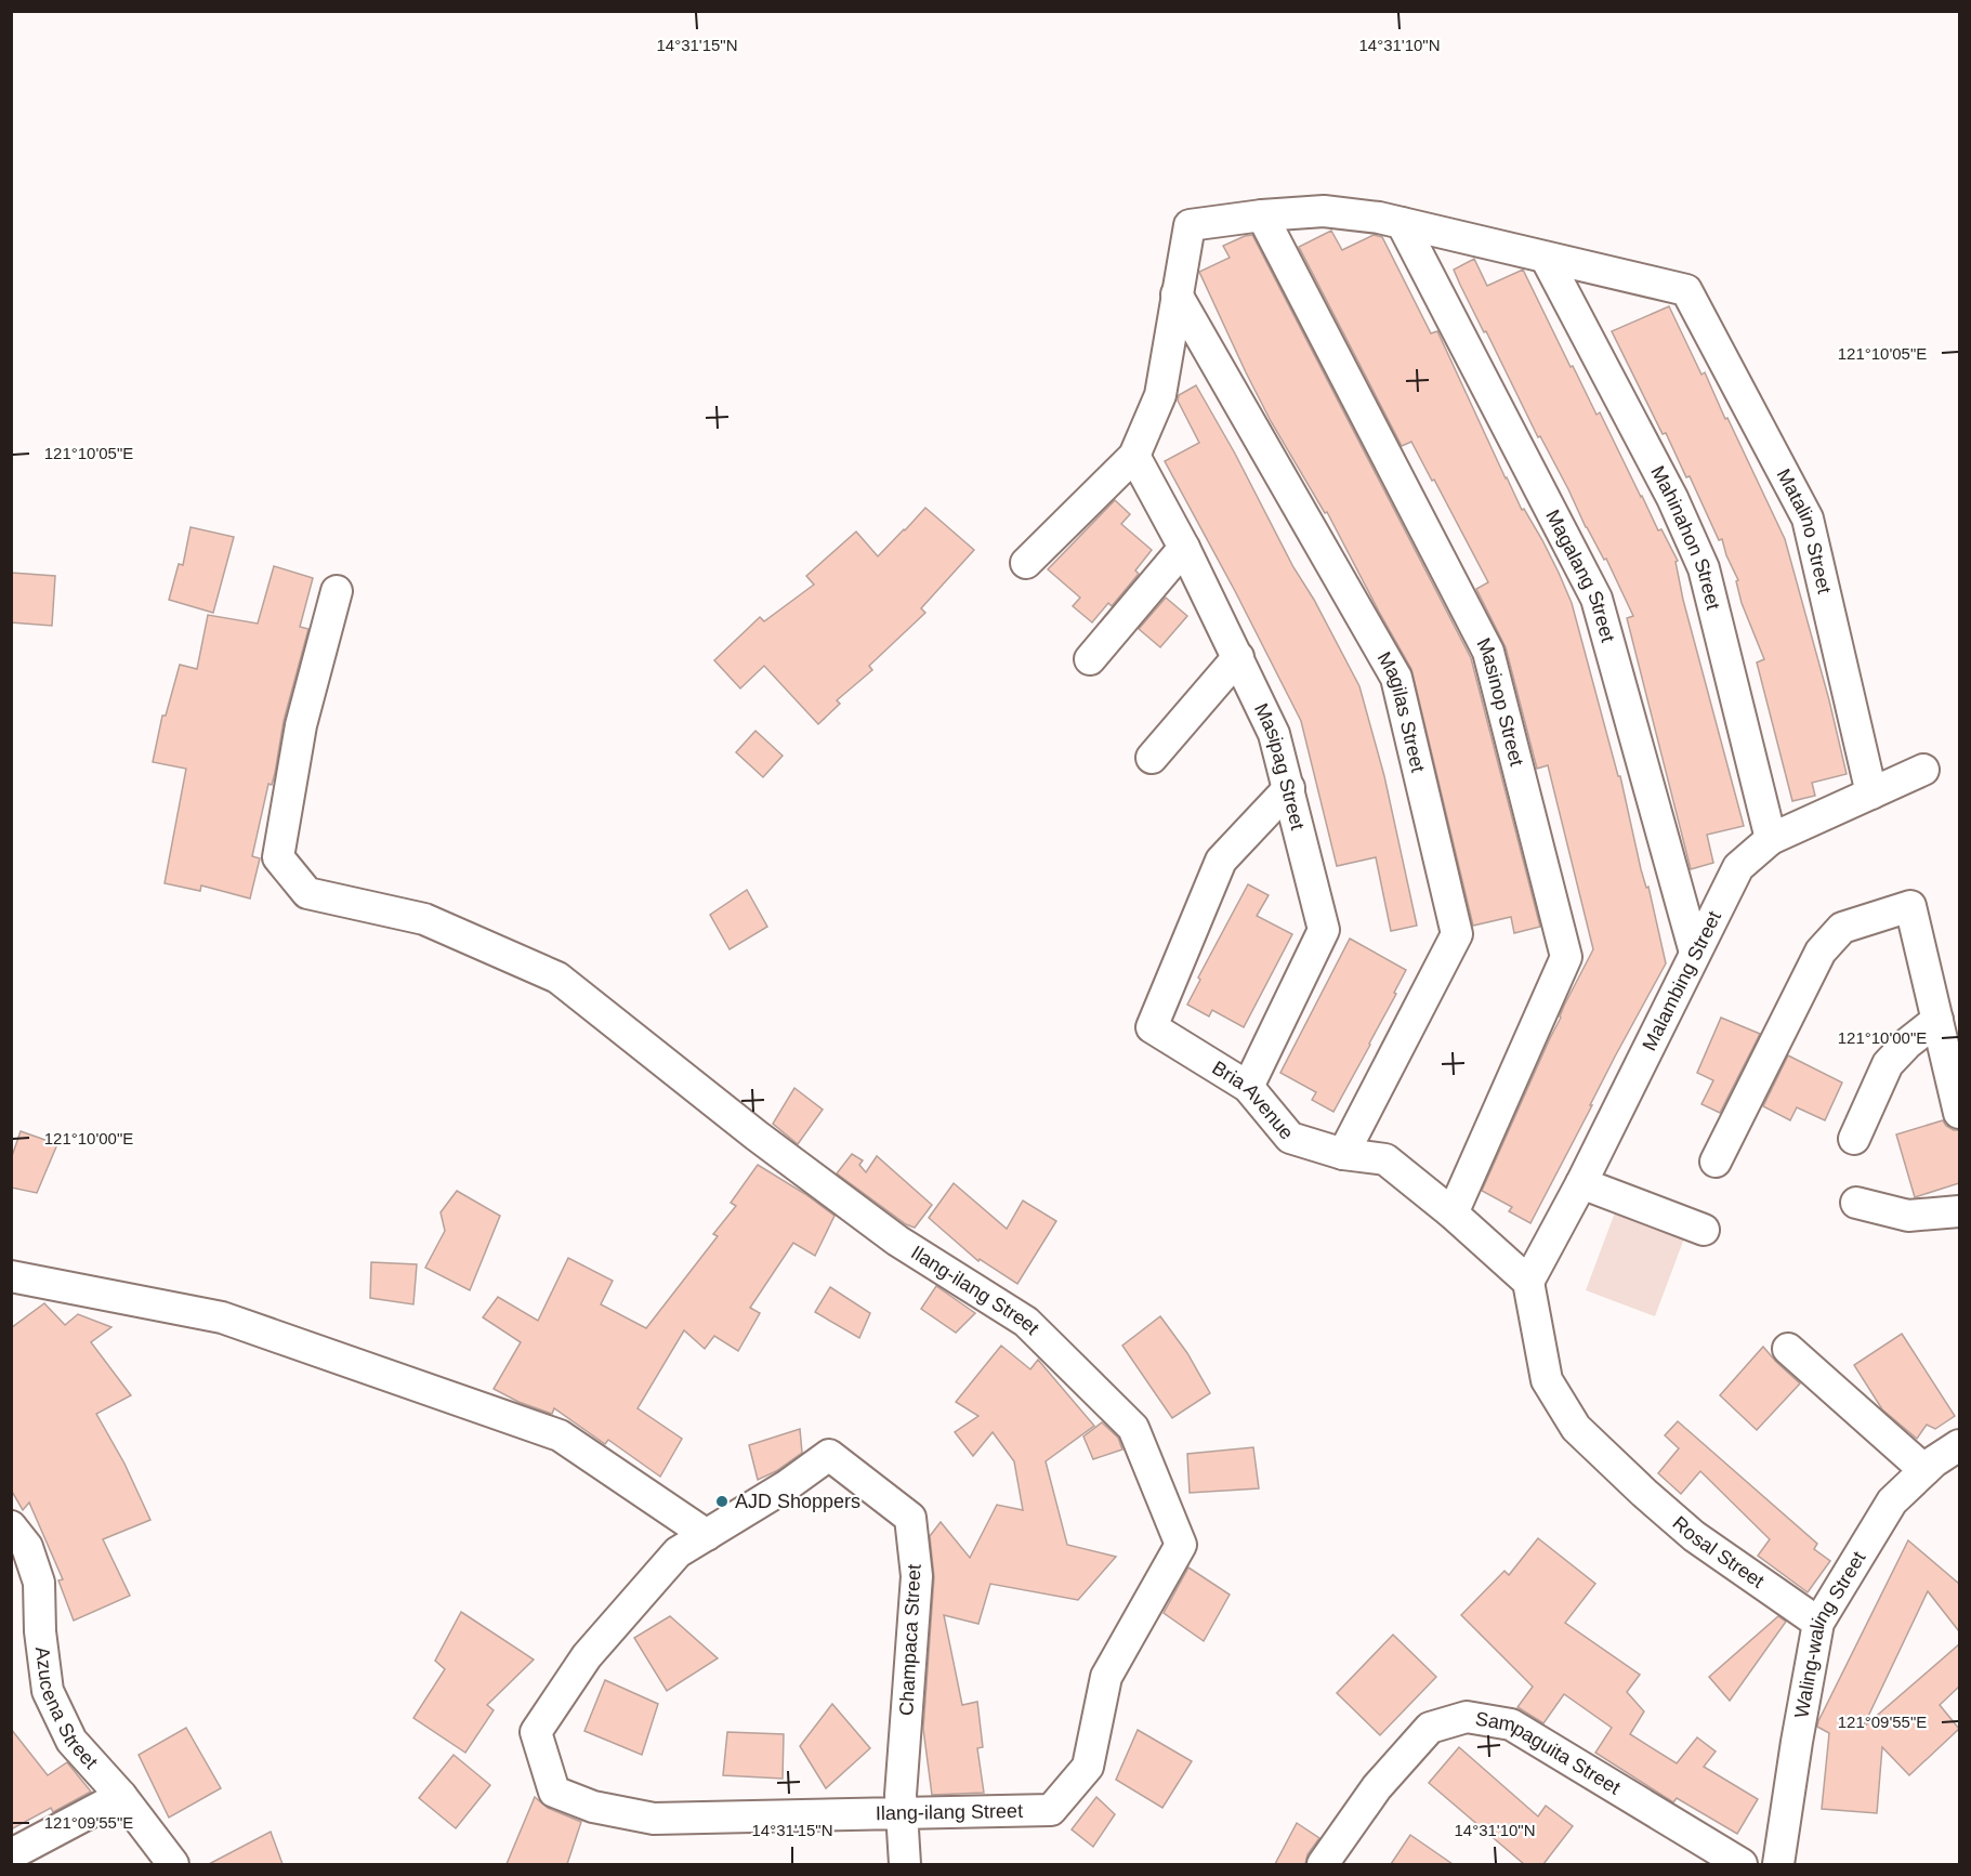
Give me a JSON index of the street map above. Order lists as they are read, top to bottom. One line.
{"streets":{"street":["Matalino Street","Mahinahon Street","Magalang Street","Masinop Street","Magilas Street","Masipag Street","Malambing Street","Bria Avenue","Ilang-ilang Street","Rosal Street","Waling-waling Street","Champaca Street","Azucena Street","Sampaguita Street"]},"crossings":[["Matalino Street","Mahinahon Street"],["Matalino Street","Malambing Street"],["Mahinahon Street","Malambing Street"],["Magalang Street","Malambing Street"],["Masinop Street","Bria Avenue"],["Magilas Street","Bria Avenue"],["Masipag Street","Bria Avenue"],["Malambing Street","Bria Avenue"],["Malambing Street","Rosal Street"],["Bria Avenue","Rosal Street"],["Ilang-ilang Street","Champaca Street"],["Rosal Street","Waling-waling Street"]],"places":["AJD Shoppers"],"coordinates":["14°31'15\"N","14°31'10\"N","121°10'05\"E","121°10'00\"E","121°09'55\"E"]}
